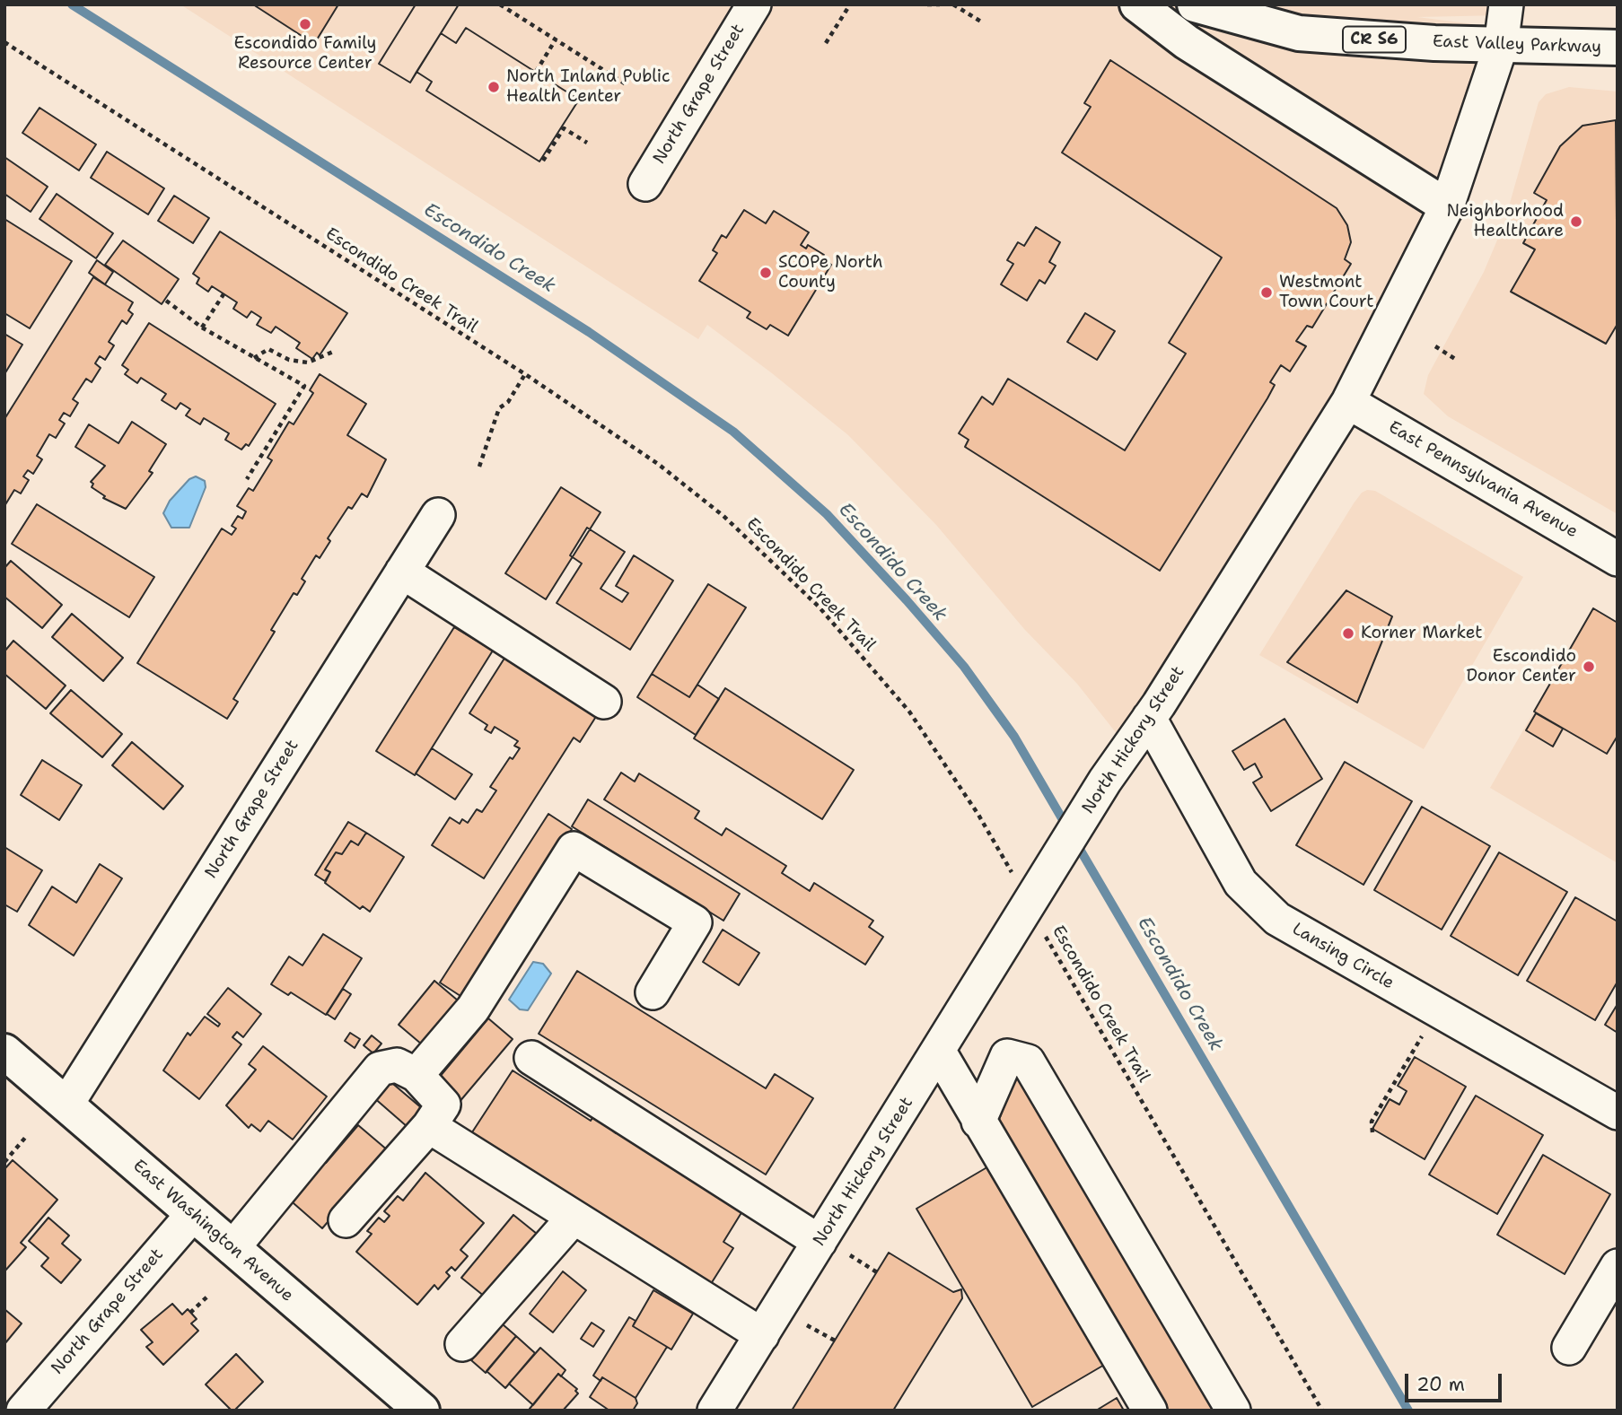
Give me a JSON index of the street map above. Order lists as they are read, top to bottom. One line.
{"streets":{"main road":["CR S6","East Valley Parkway","East Washington Avenue"],"street":["North Grape Street","East Pennsylvania Avenue","North Hickory Street","Lansing Circle"],"path":["Escondido Creek Trail"]},"crossings":[["East Valley Parkway","North Hickory Street"],["North Grape Street","East Washington Avenue"],["Escondido Creek Trail","North Hickory Street"],["East Pennsylvania Avenue","North Hickory Street"],["North Hickory Street","Lansing Circle"]],"water":["Escondido Creek"],"places":["Escondido Family Resource Center","North Inland Public Health Center","Neighborhood Healthcare","SCOPe North County","Westmont Town Court","Korner Market","Escondido Donor Center"],"scale_bar":"20 m"}
